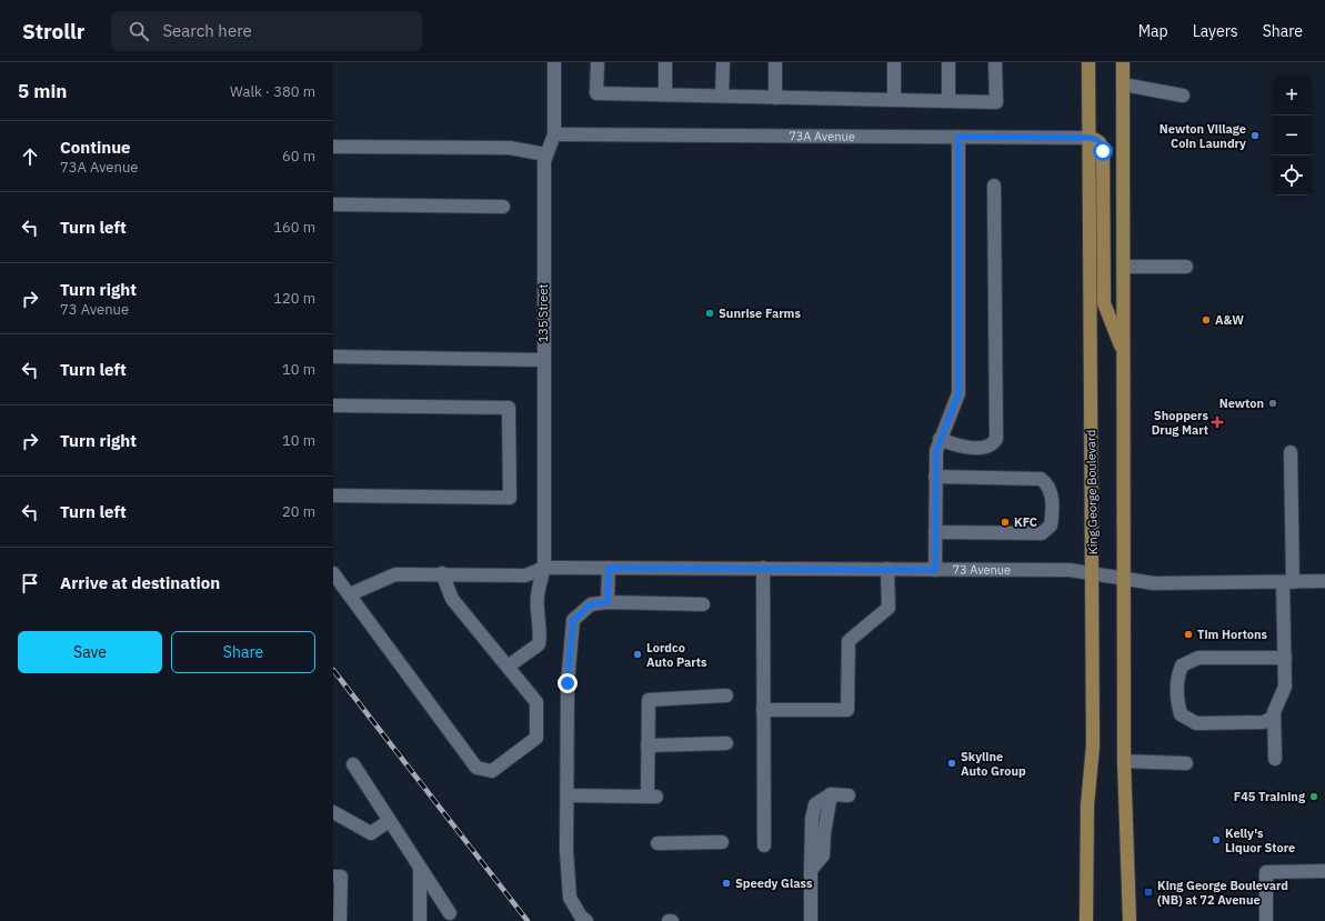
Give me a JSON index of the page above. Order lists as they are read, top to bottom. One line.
{"streets":{"main road":["King George Boulevard"],"street":["73A Avenue","135 Street","73 Avenue"]},"crossings":[["73A Avenue","135 Street"],["73A Avenue","King George Boulevard"],["135 Street","73 Avenue"],["King George Boulevard","73 Avenue"]],"places":{"other":["Newton Village Coin Laundry","Sunrise Farms","A&W","Newton","KFC","Tim Hortons","Lordco Auto Parts","Skyline Auto Group","F45 Training","Kelly's Liquor Store","Speedy Glass"],"health":["Shoppers Drug Mart"],"transit":["King George Boulevard (NB) at 72 Avenue"]},"page":{"header":"Strollr","search":"Search here","nav":["Map","Layers","Share"],"heading":["5 min","Walk · 380 m"],"map_buttons":["+","−"],"list":[["Continue","73A Avenue","60 m"],["Turn left","160 m"],["Turn right","73 Avenue","120 m"],["Turn left","10 m"],["Turn right","10 m"],["Turn left","20 m"],"Arrive at destination"],"buttons":["Save","Share"]}}
